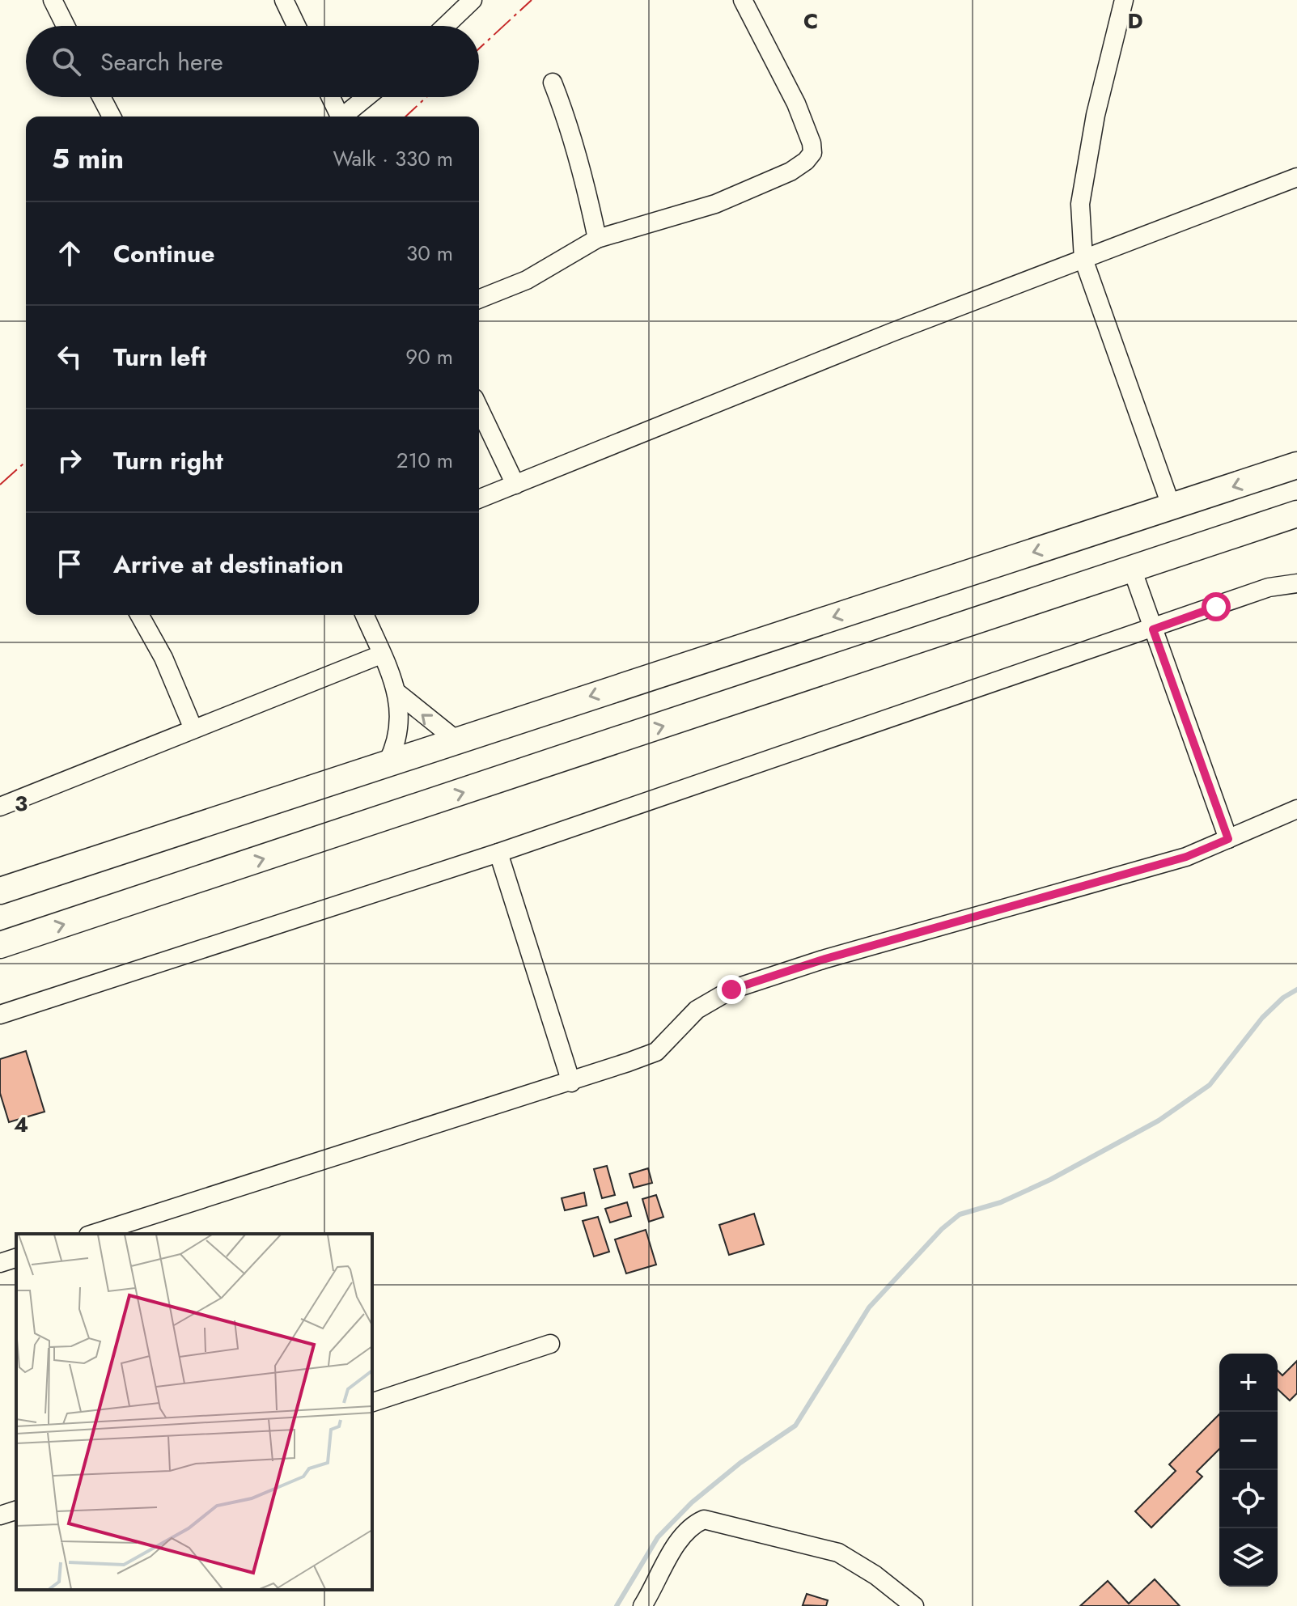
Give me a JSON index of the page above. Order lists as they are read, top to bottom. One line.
{"page":{"search":"Search here","heading":["5 min","Walk · 330 m"],"list":[["Continue","30 m"],["Turn left","90 m"],["Turn right","210 m"],"Arrive at destination"],"map_buttons":["+","−"]},"grid":{"columns":["C","D"],"rows":["3","4"]}}
